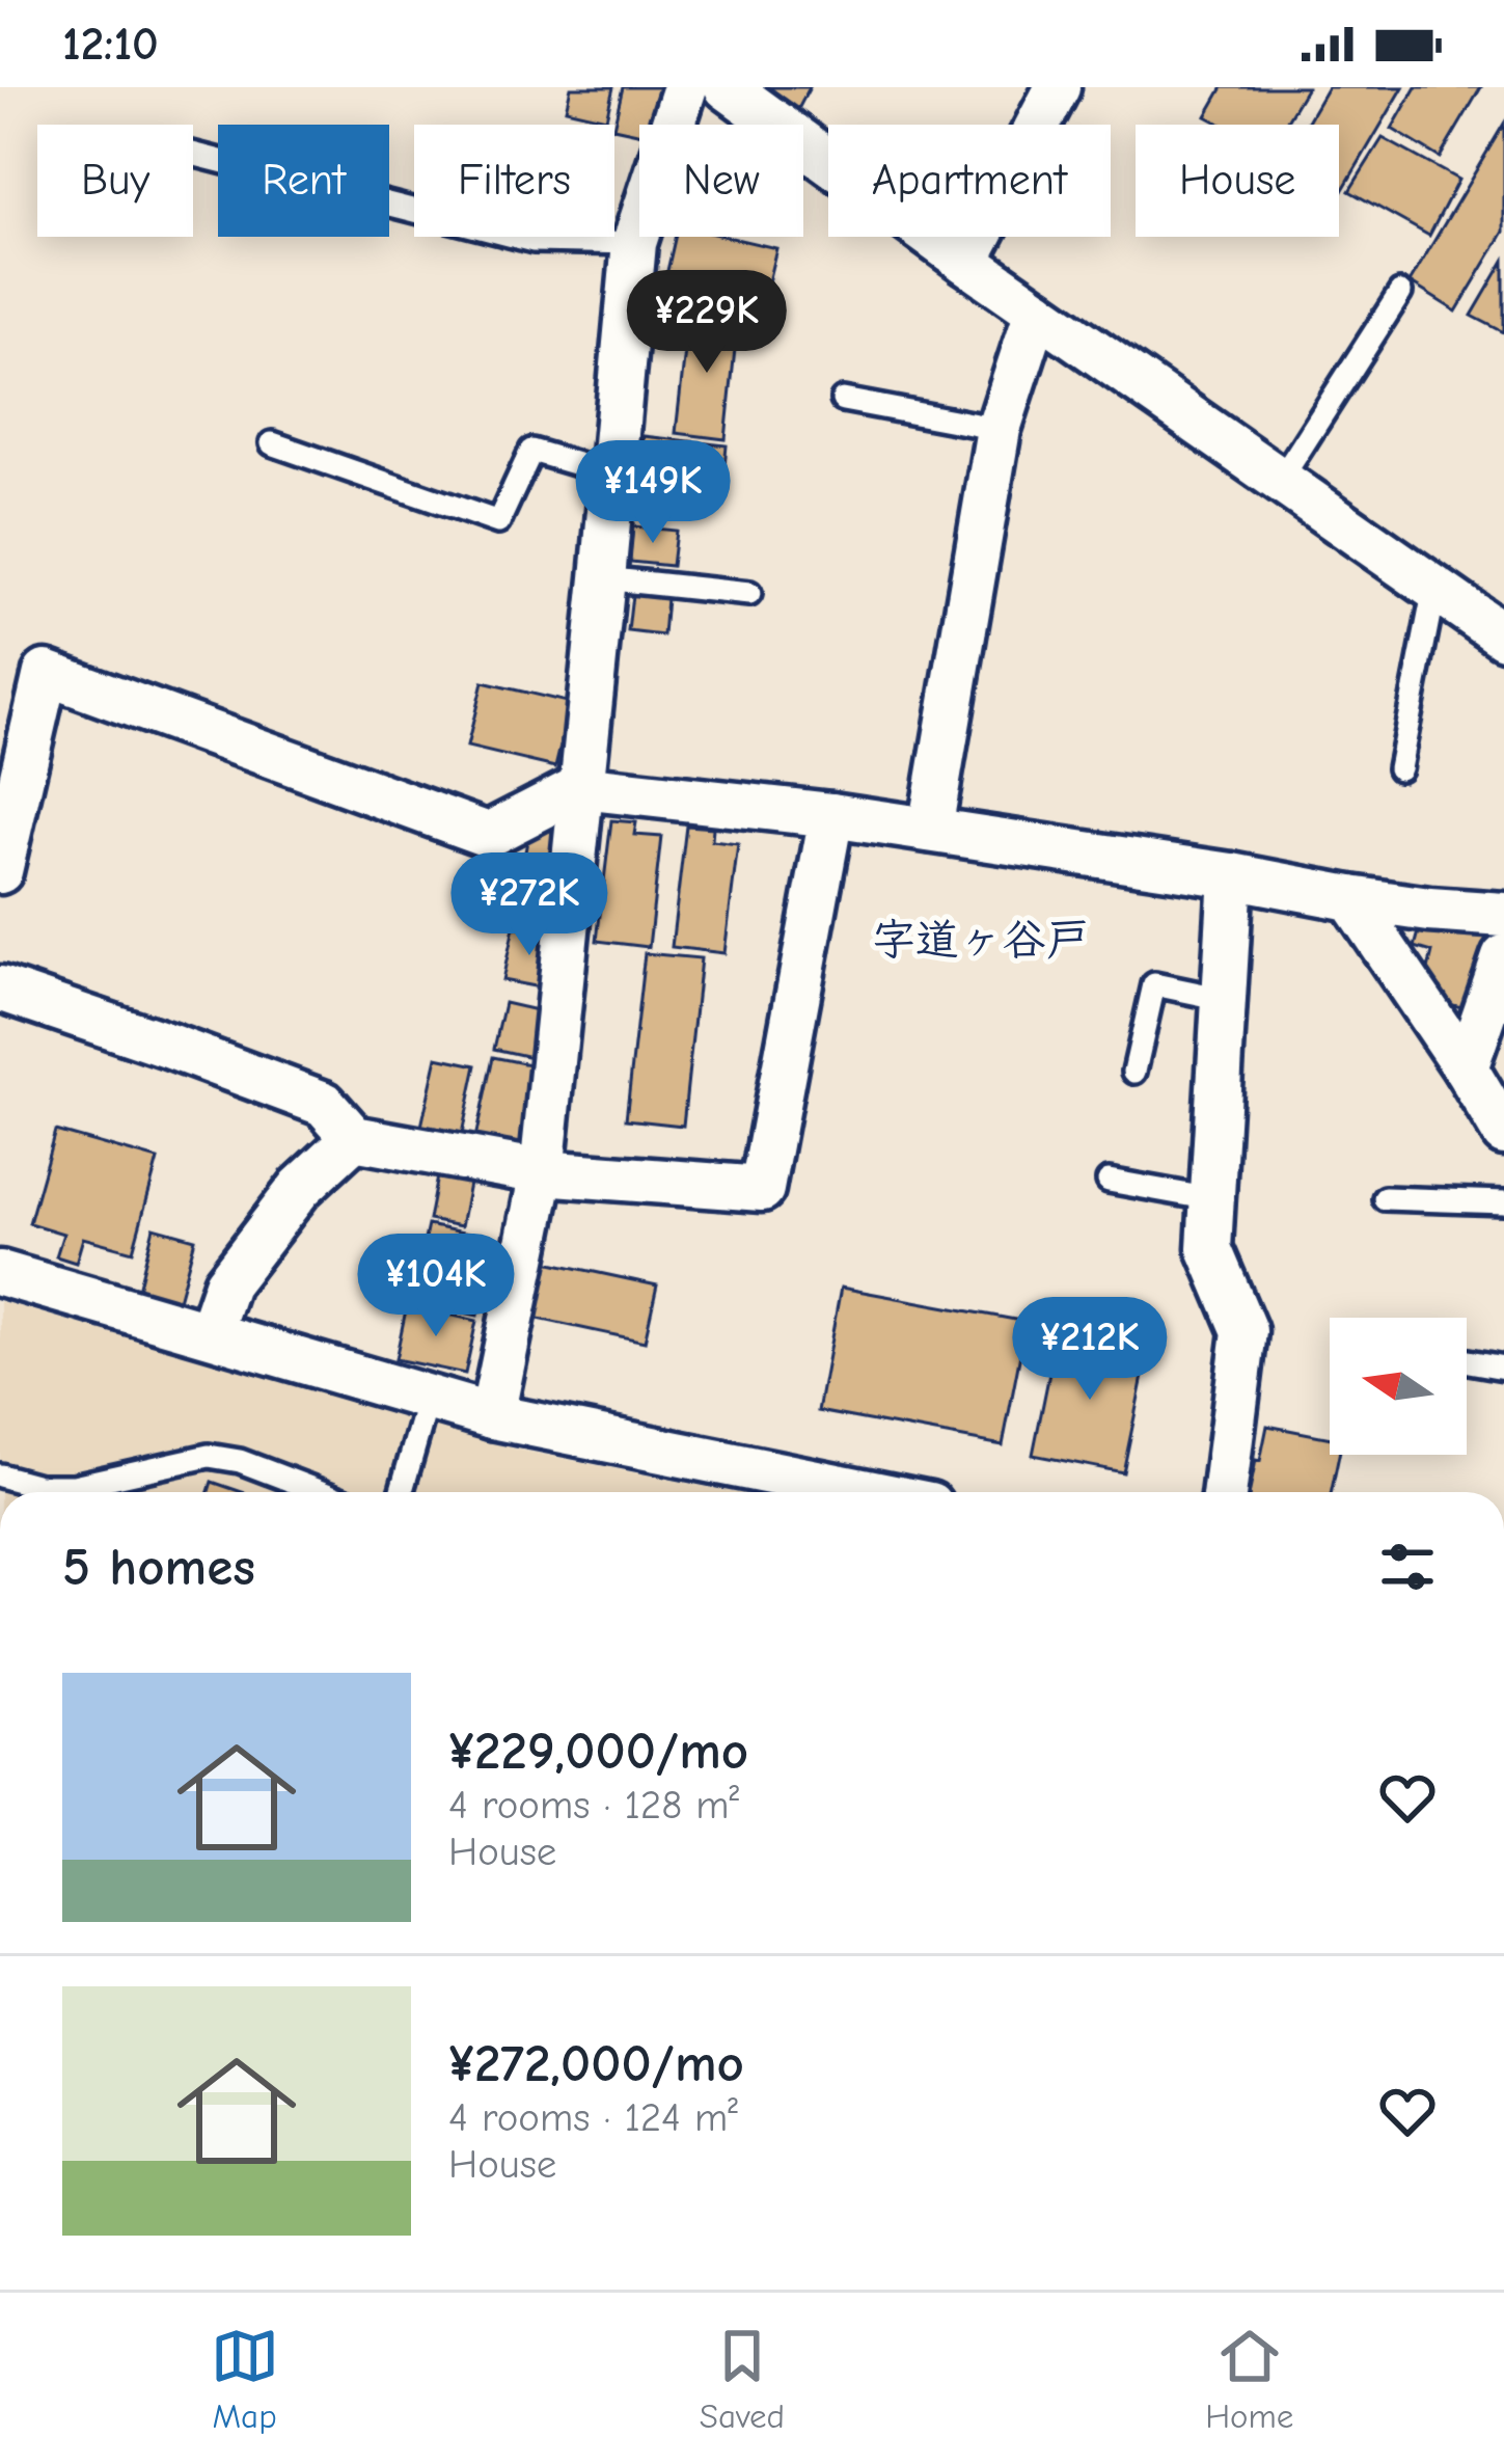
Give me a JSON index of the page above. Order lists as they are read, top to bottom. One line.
{"districts":["字道ヶ谷戸"],"north":"left","page":{"status":"12:10","chip":["Buy","Rent","Filters","New","Apartment","House"],"price":["¥229K","¥149K","¥272K","¥104K","¥212K"],"heading":"5 homes","list":[{"name":"¥229,000/mo","note":"4 rooms · 128 m² · House"},{"name":"¥272,000/mo","note":"4 rooms · 124 m² · House"}],"tabs":["Map","Saved","Home"]}}
